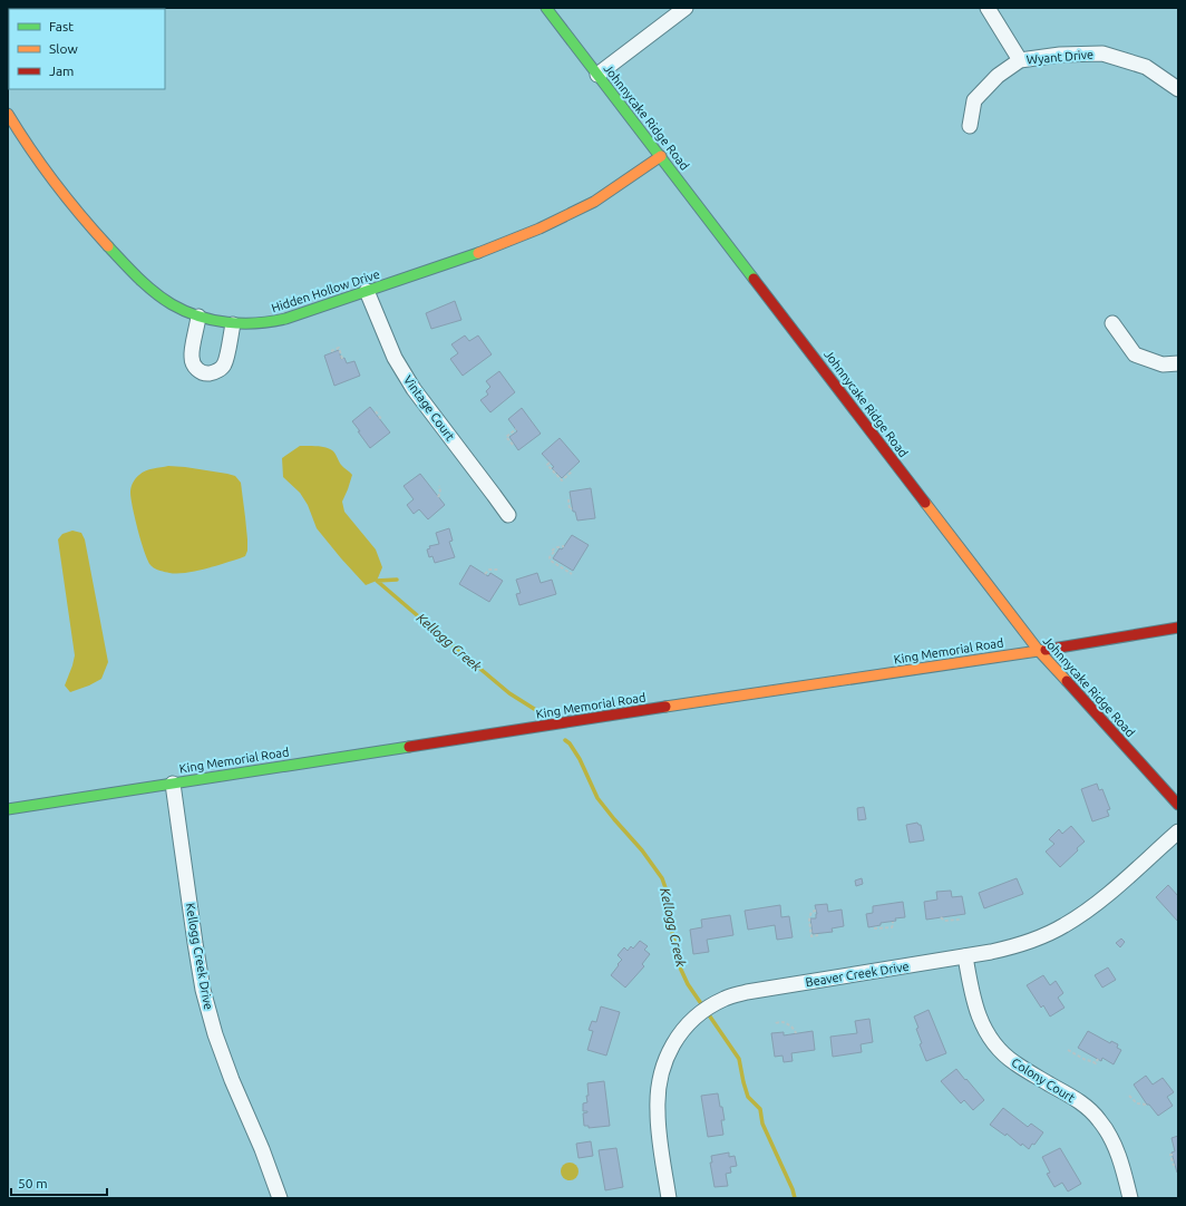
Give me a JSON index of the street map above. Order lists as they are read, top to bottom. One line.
{"streets":{"street":["Wyant Drive","Johnnycake Ridge Road","Hidden Hollow Drive","Vintage Court","King Memorial Road","Kellogg Creek Drive","Beaver Creek Drive","Colony Court"]},"crossings":[["Johnnycake Ridge Road","Hidden Hollow Drive"],["Johnnycake Ridge Road","King Memorial Road"],["Hidden Hollow Drive","Vintage Court"],["King Memorial Road","Kellogg Creek Drive"],["Beaver Creek Drive","Colony Court"]],"water":["Kellogg Creek"],"legend":["Fast","Slow","Jam"],"scale_bar":"50 m"}
